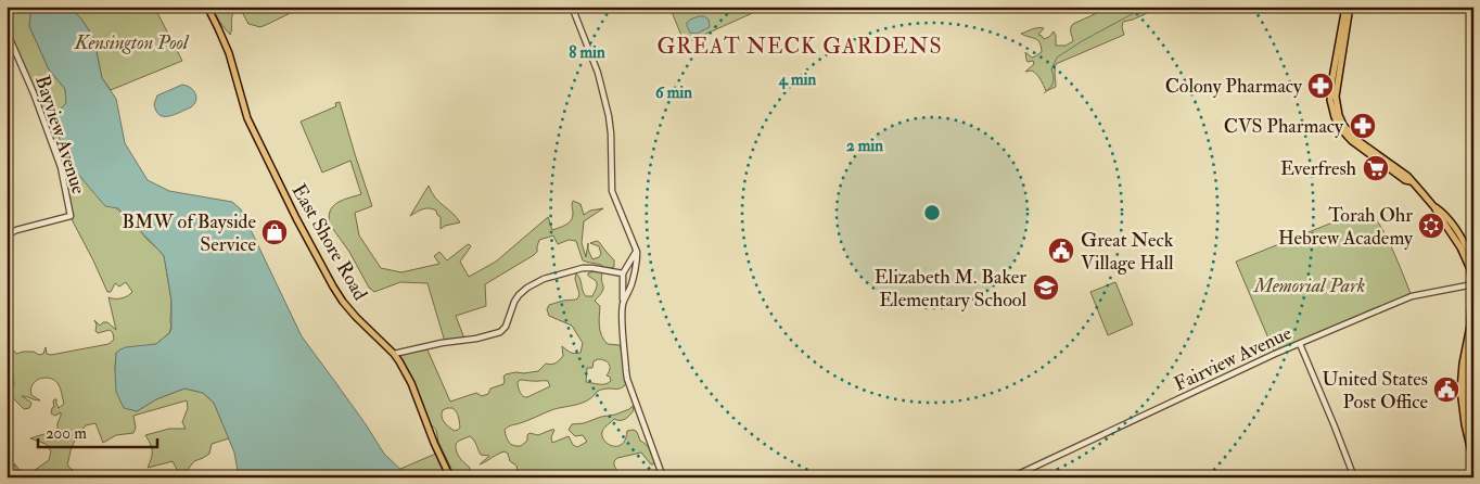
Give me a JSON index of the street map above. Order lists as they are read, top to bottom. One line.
{"streets":{"main road":["East Shore Road"],"street":["Bayview Avenue","Fairview Avenue"]},"districts":["GREAT NECK GARDENS"],"parks":["Kensington Pool","Memorial Park"],"places":{"pharmacy":["Colony Pharmacy","CVS Pharmacy"],"supermarket":["Everfresh"],"synagogue":["Torah Ohr Hebrew Academy"],"shop":["BMW of Bayside Service"],"public building":["Great Neck Village Hall","United States Post Office"],"school or university":["Elizabeth M. Baker Elementary School"]},"scale_bar":"200 m","rings":["8 min","4 min","6 min","2 min"]}
